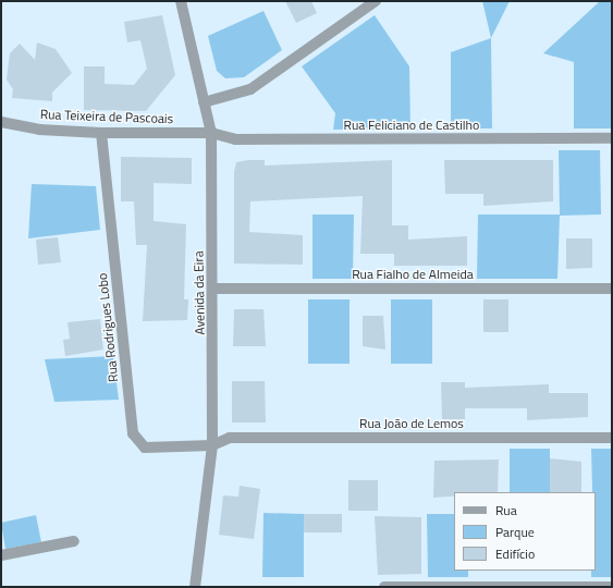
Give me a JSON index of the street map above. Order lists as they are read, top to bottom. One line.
{"streets":{"street":["Rua Teixeira de Pascoais","Rua Feliciano de Castilho","Rua Fialho de Almeida","Avenida da Eira","Rua Rodrigues Lobo","Rua João de Lemos"]},"crossings":[["Rua Teixeira de Pascoais","Rua Feliciano de Castilho"],["Rua Teixeira de Pascoais","Avenida da Eira"],["Rua Teixeira de Pascoais","Rua Rodrigues Lobo"],["Rua Feliciano de Castilho","Avenida da Eira"],["Rua Fialho de Almeida","Avenida da Eira"],["Avenida da Eira","Rua Rodrigues Lobo"],["Avenida da Eira","Rua João de Lemos"],["Rua Rodrigues Lobo","Rua João de Lemos"]],"legend":["Rua","Parque","Edifício"]}
